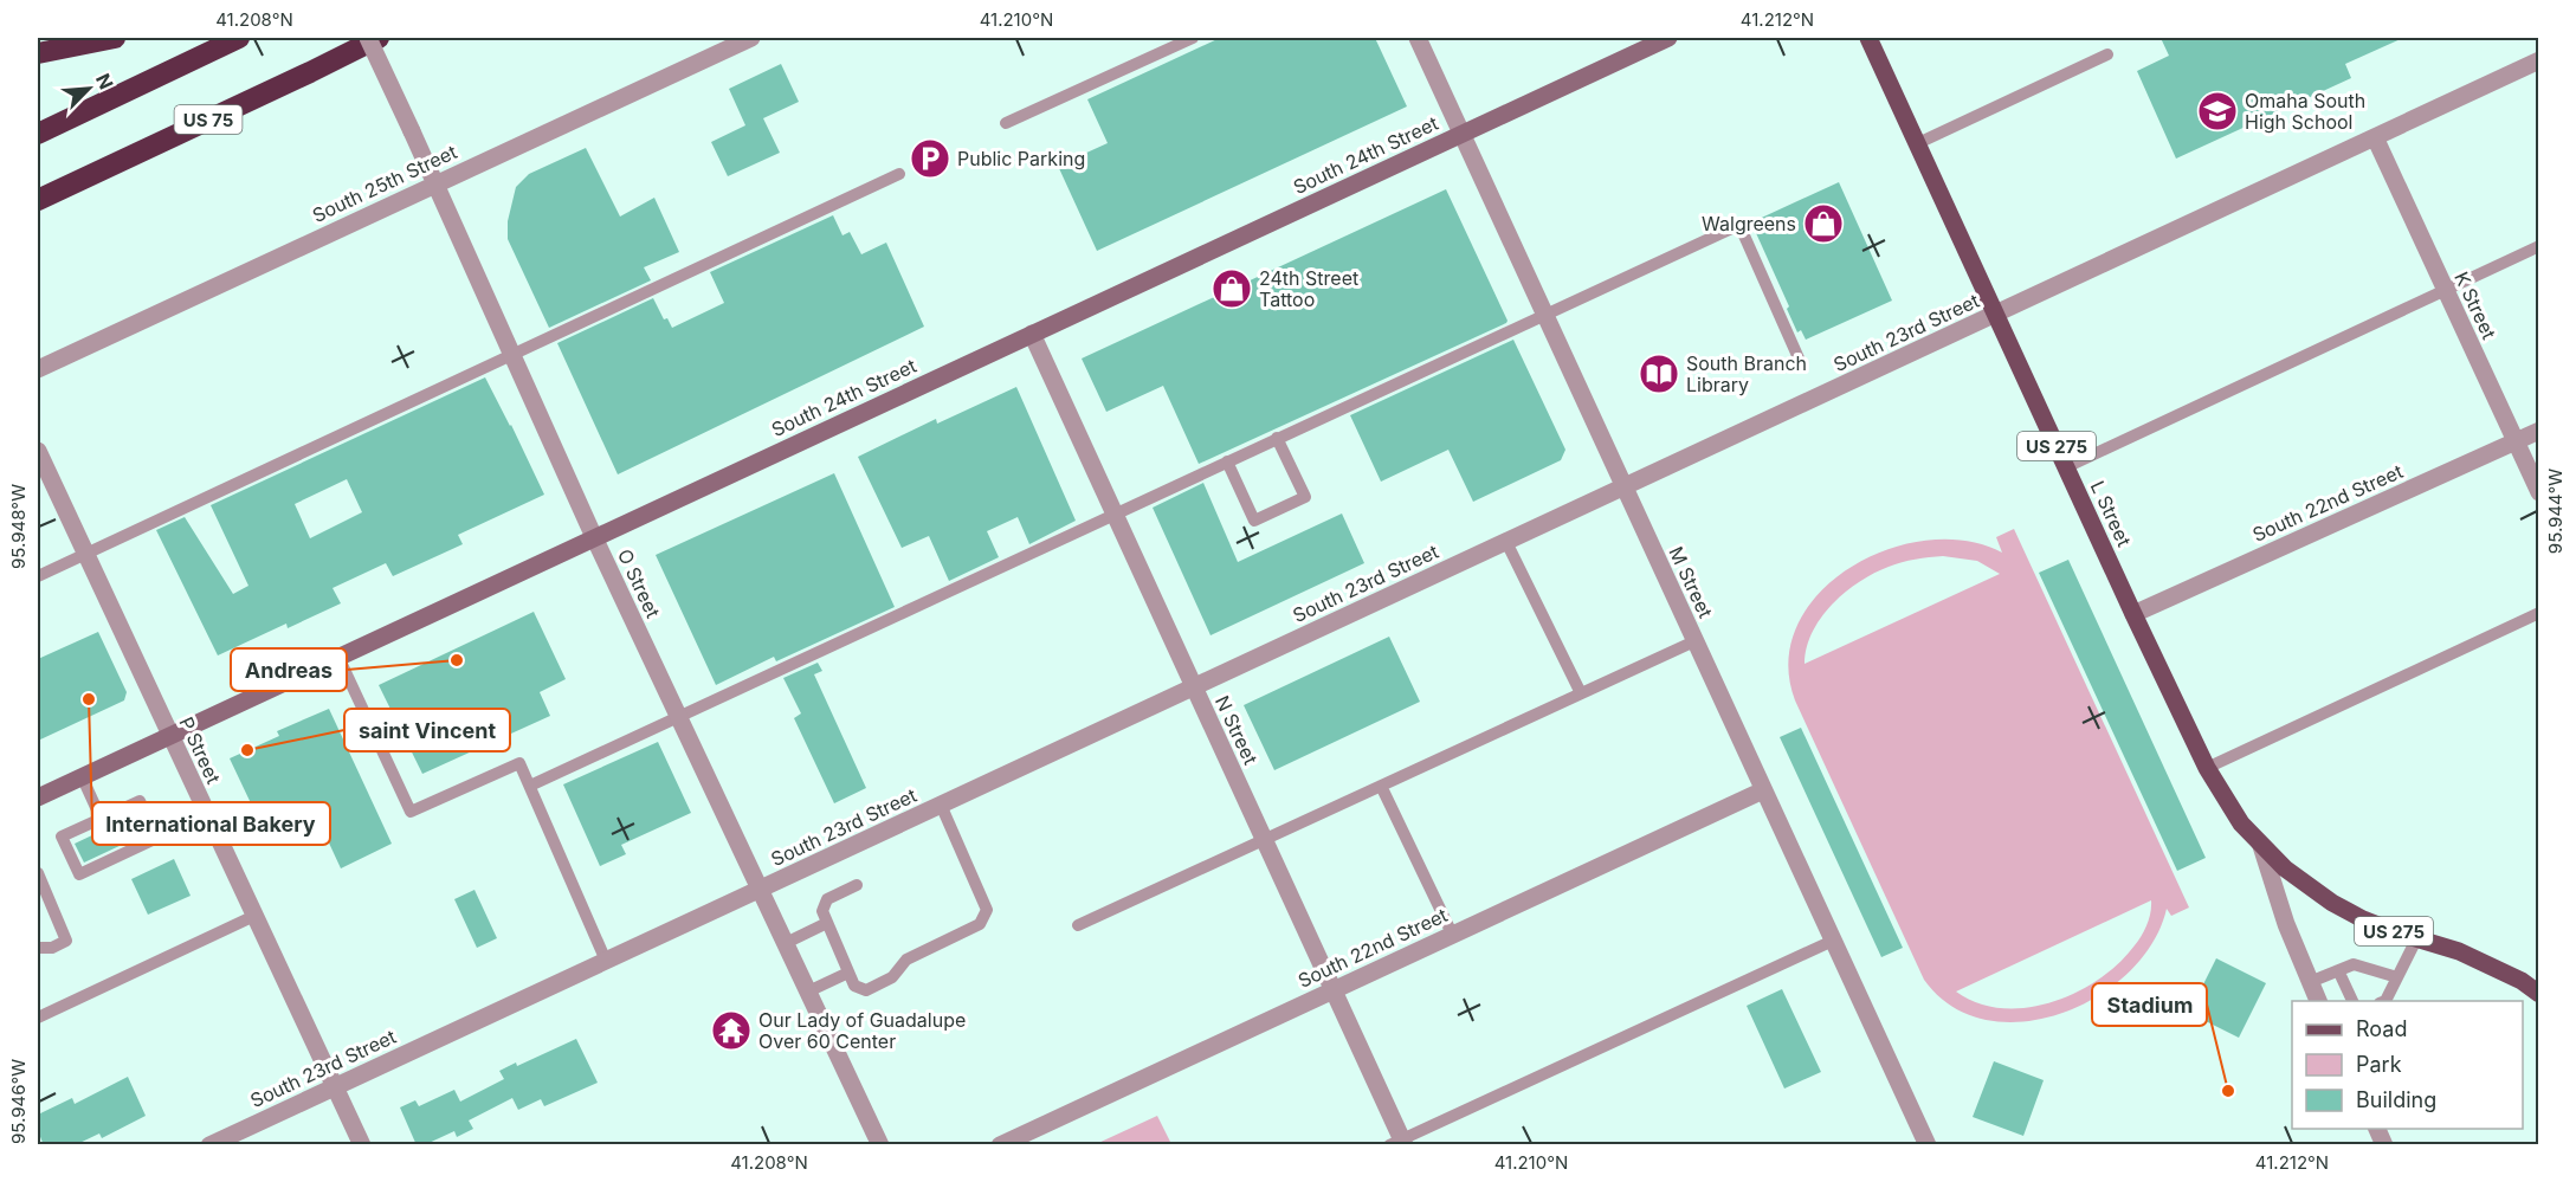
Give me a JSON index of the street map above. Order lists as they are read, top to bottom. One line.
{"streets":{"highway":["US 75"],"main road":["South 24th Street","US 275","L Street"],"street":["South 25th Street","K Street","South 23rd Street","South 22nd Street","M Street","O Street","N Street","P Street"]},"crossings":[["South 24th Street","M Street"],["South 24th Street","O Street"],["South 24th Street","N Street"],["South 24th Street","P Street"],["South 25th Street","O Street"],["K Street","South 23rd Street"],["K Street","South 22nd Street"],["South 23rd Street","L Street"],["South 23rd Street","M Street"],["South 23rd Street","O Street"],["South 23rd Street","N Street"],["South 23rd Street","P Street"],["US 275","L Street"],["South 22nd Street","L Street"],["South 22nd Street","M Street"],["South 22nd Street","N Street"]],"places":{"school or university":["Omaha South High School"],"parking":["Public Parking"],"shop":["Walgreens","24th Street Tattoo"],"library":["South Branch Library"],"other":["Andreas","International Bakery","saint Vincent","Stadium"],"temple":["Our Lady of Guadalupe Over 60 Center"]},"legend":["Road","Park","Building"],"north":"top right","coordinates":["41.208°N","41.210°N","41.212°N","95.944°W","95.948°W","95.946°W"]}
